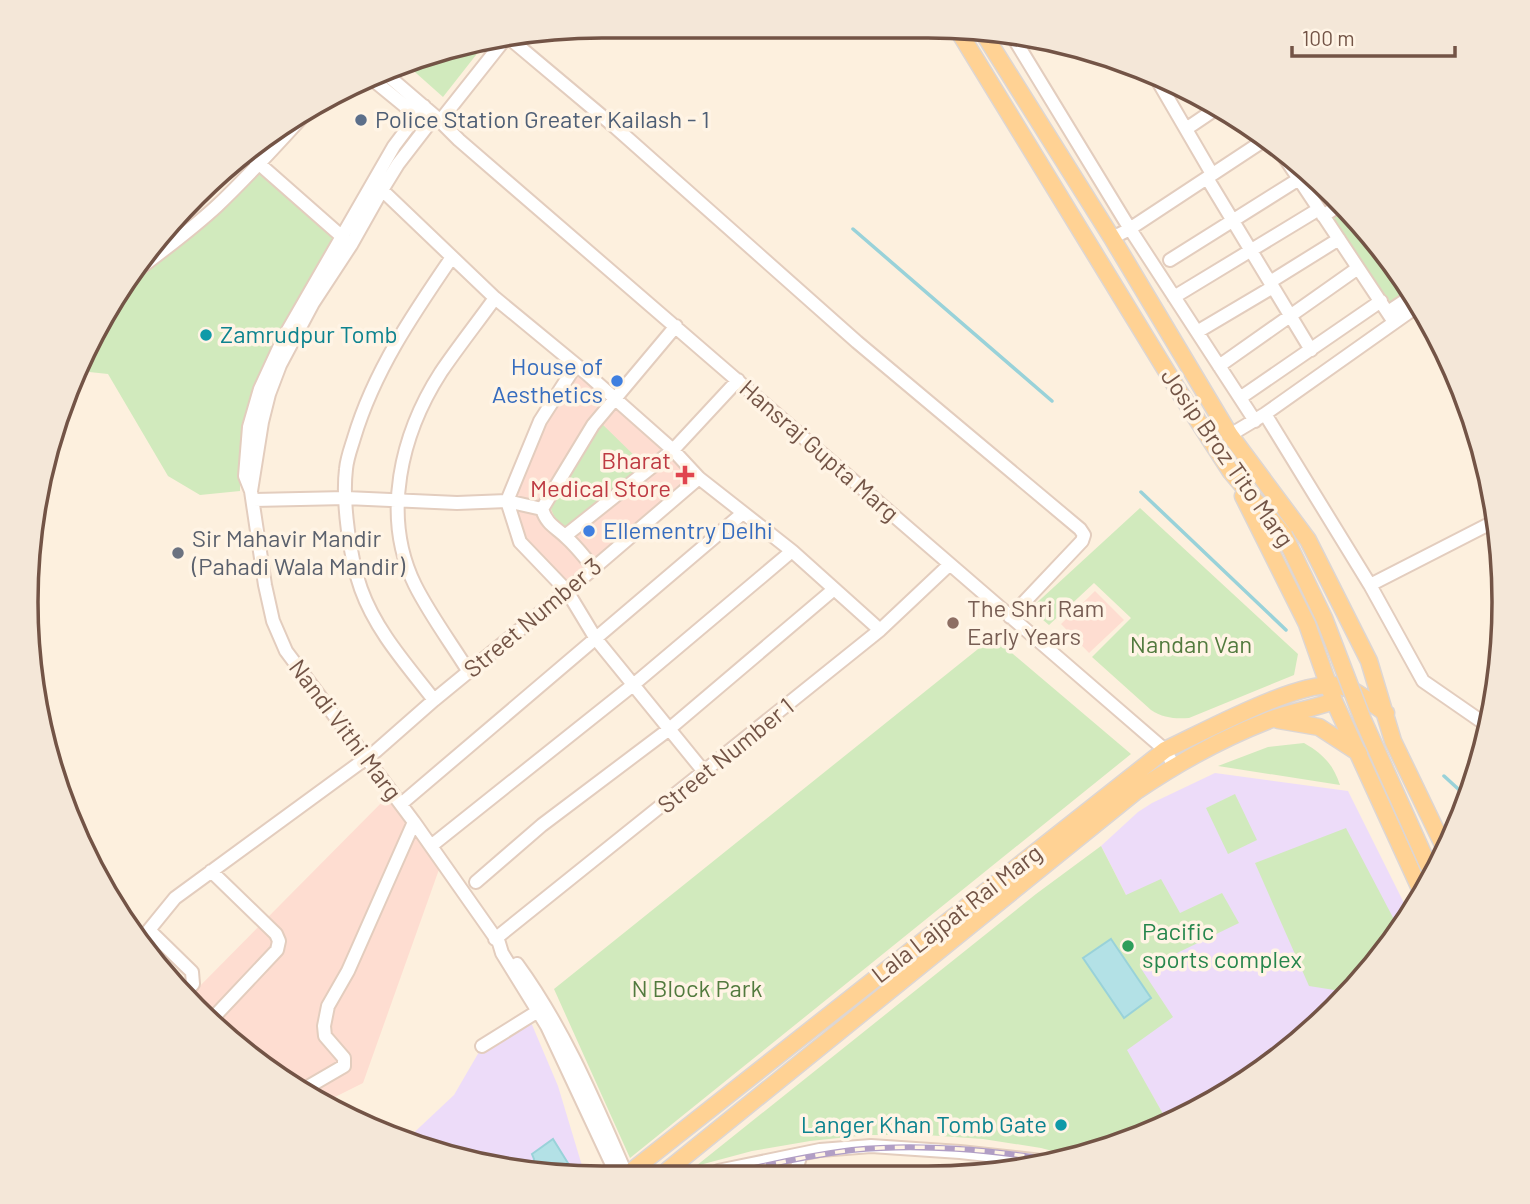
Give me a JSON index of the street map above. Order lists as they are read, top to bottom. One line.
{"streets":{"main road":["Josip Broz Tito Marg","Lala Lajpat Rai Marg"],"street":["Hansraj Gupta Marg","Street Number 3","Nandi Vithi Marg","Street Number 1"]},"crossings":[["Hansraj Gupta Marg","Nandi Vithi Marg"],["Hansraj Gupta Marg","Street Number 1"],["Hansraj Gupta Marg","Lala Lajpat Rai Marg"],["Street Number 3","Nandi Vithi Marg"],["Nandi Vithi Marg","Street Number 1"]],"parks":["Nandan Van","N Block Park"],"places":{"other":["Police Station Greater Kailash - 1","Zamrudpur Tomb","House of Aesthetics","Ellementry Delhi","Sir Mahavir Mandir (Pahadi Wala Mandir)","The Shri Ram Early Years","Pacific sports complex","Langer Khan Tomb Gate"],"health":["Bharat Medical Store"]},"scale_bar":"100 m"}
